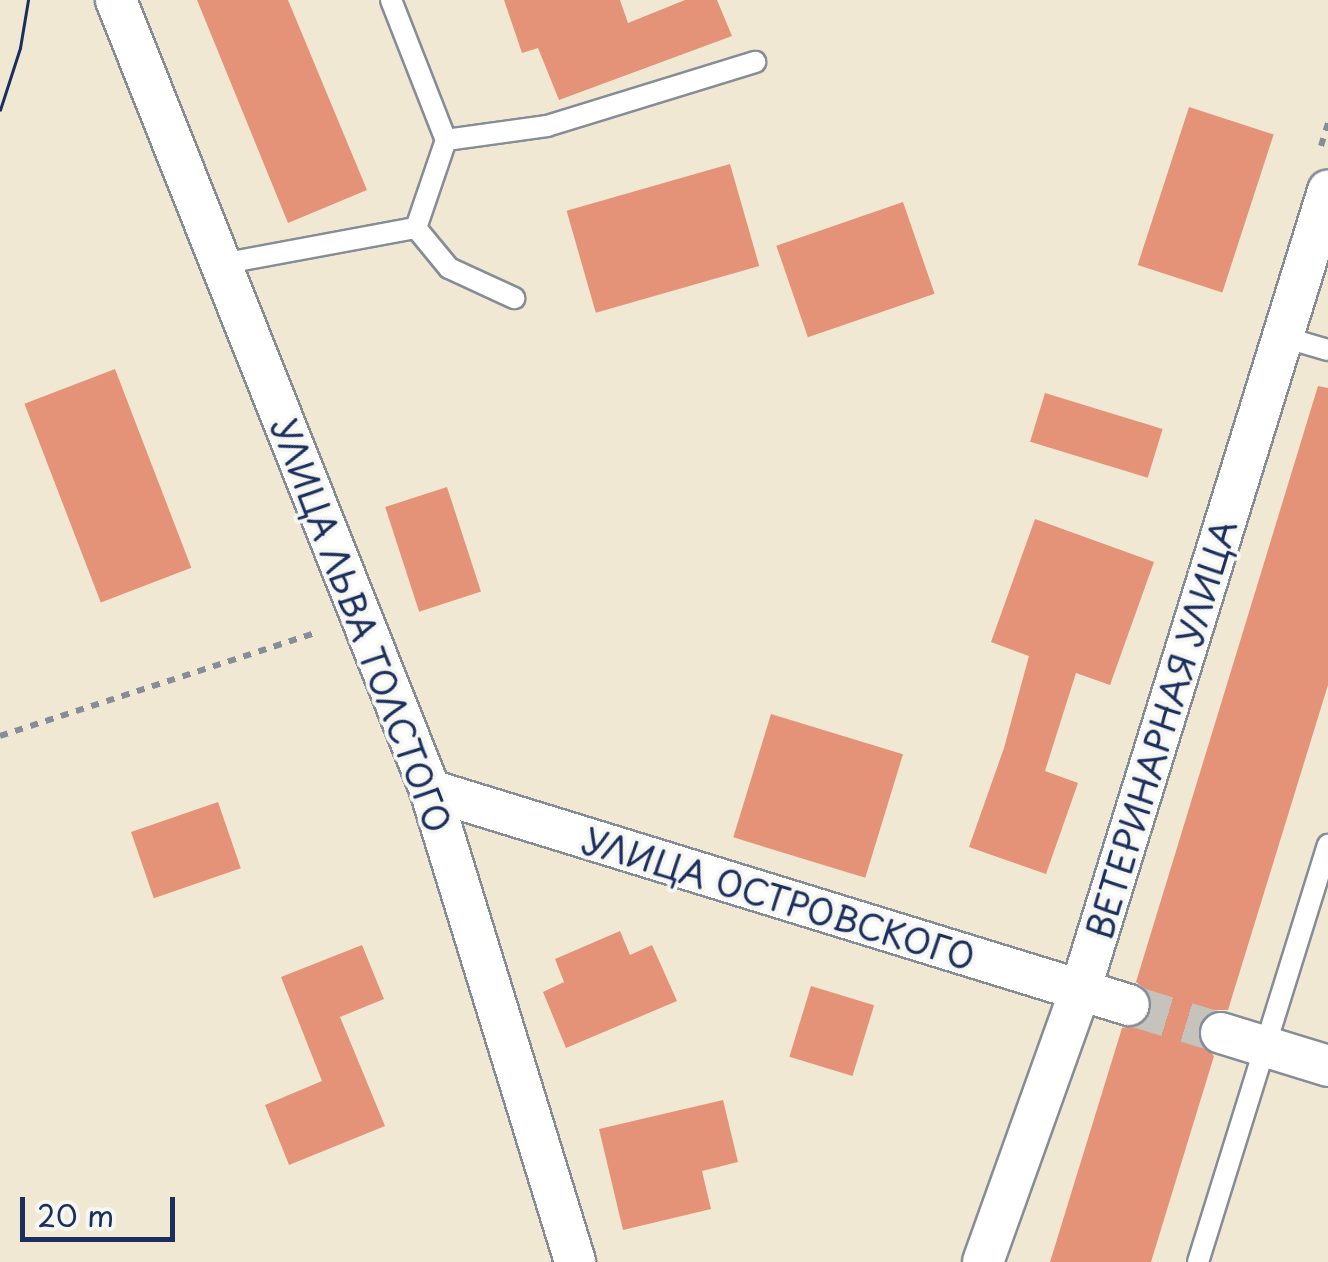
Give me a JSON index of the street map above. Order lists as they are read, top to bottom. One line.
{"streets":{"street":["УЛИЦА ЛЬВА ТОЛСТОГО","ВЕТЕРИНАРНАЯ УЛИЦА","УЛИЦА ОСТРОВСКОГО"]},"crossings":[["УЛИЦА ЛЬВА ТОЛСТОГО","УЛИЦА ОСТРОВСКОГО"],["ВЕТЕРИНАРНАЯ УЛИЦА","УЛИЦА ОСТРОВСКОГО"]],"scale_bar":"20 m"}
